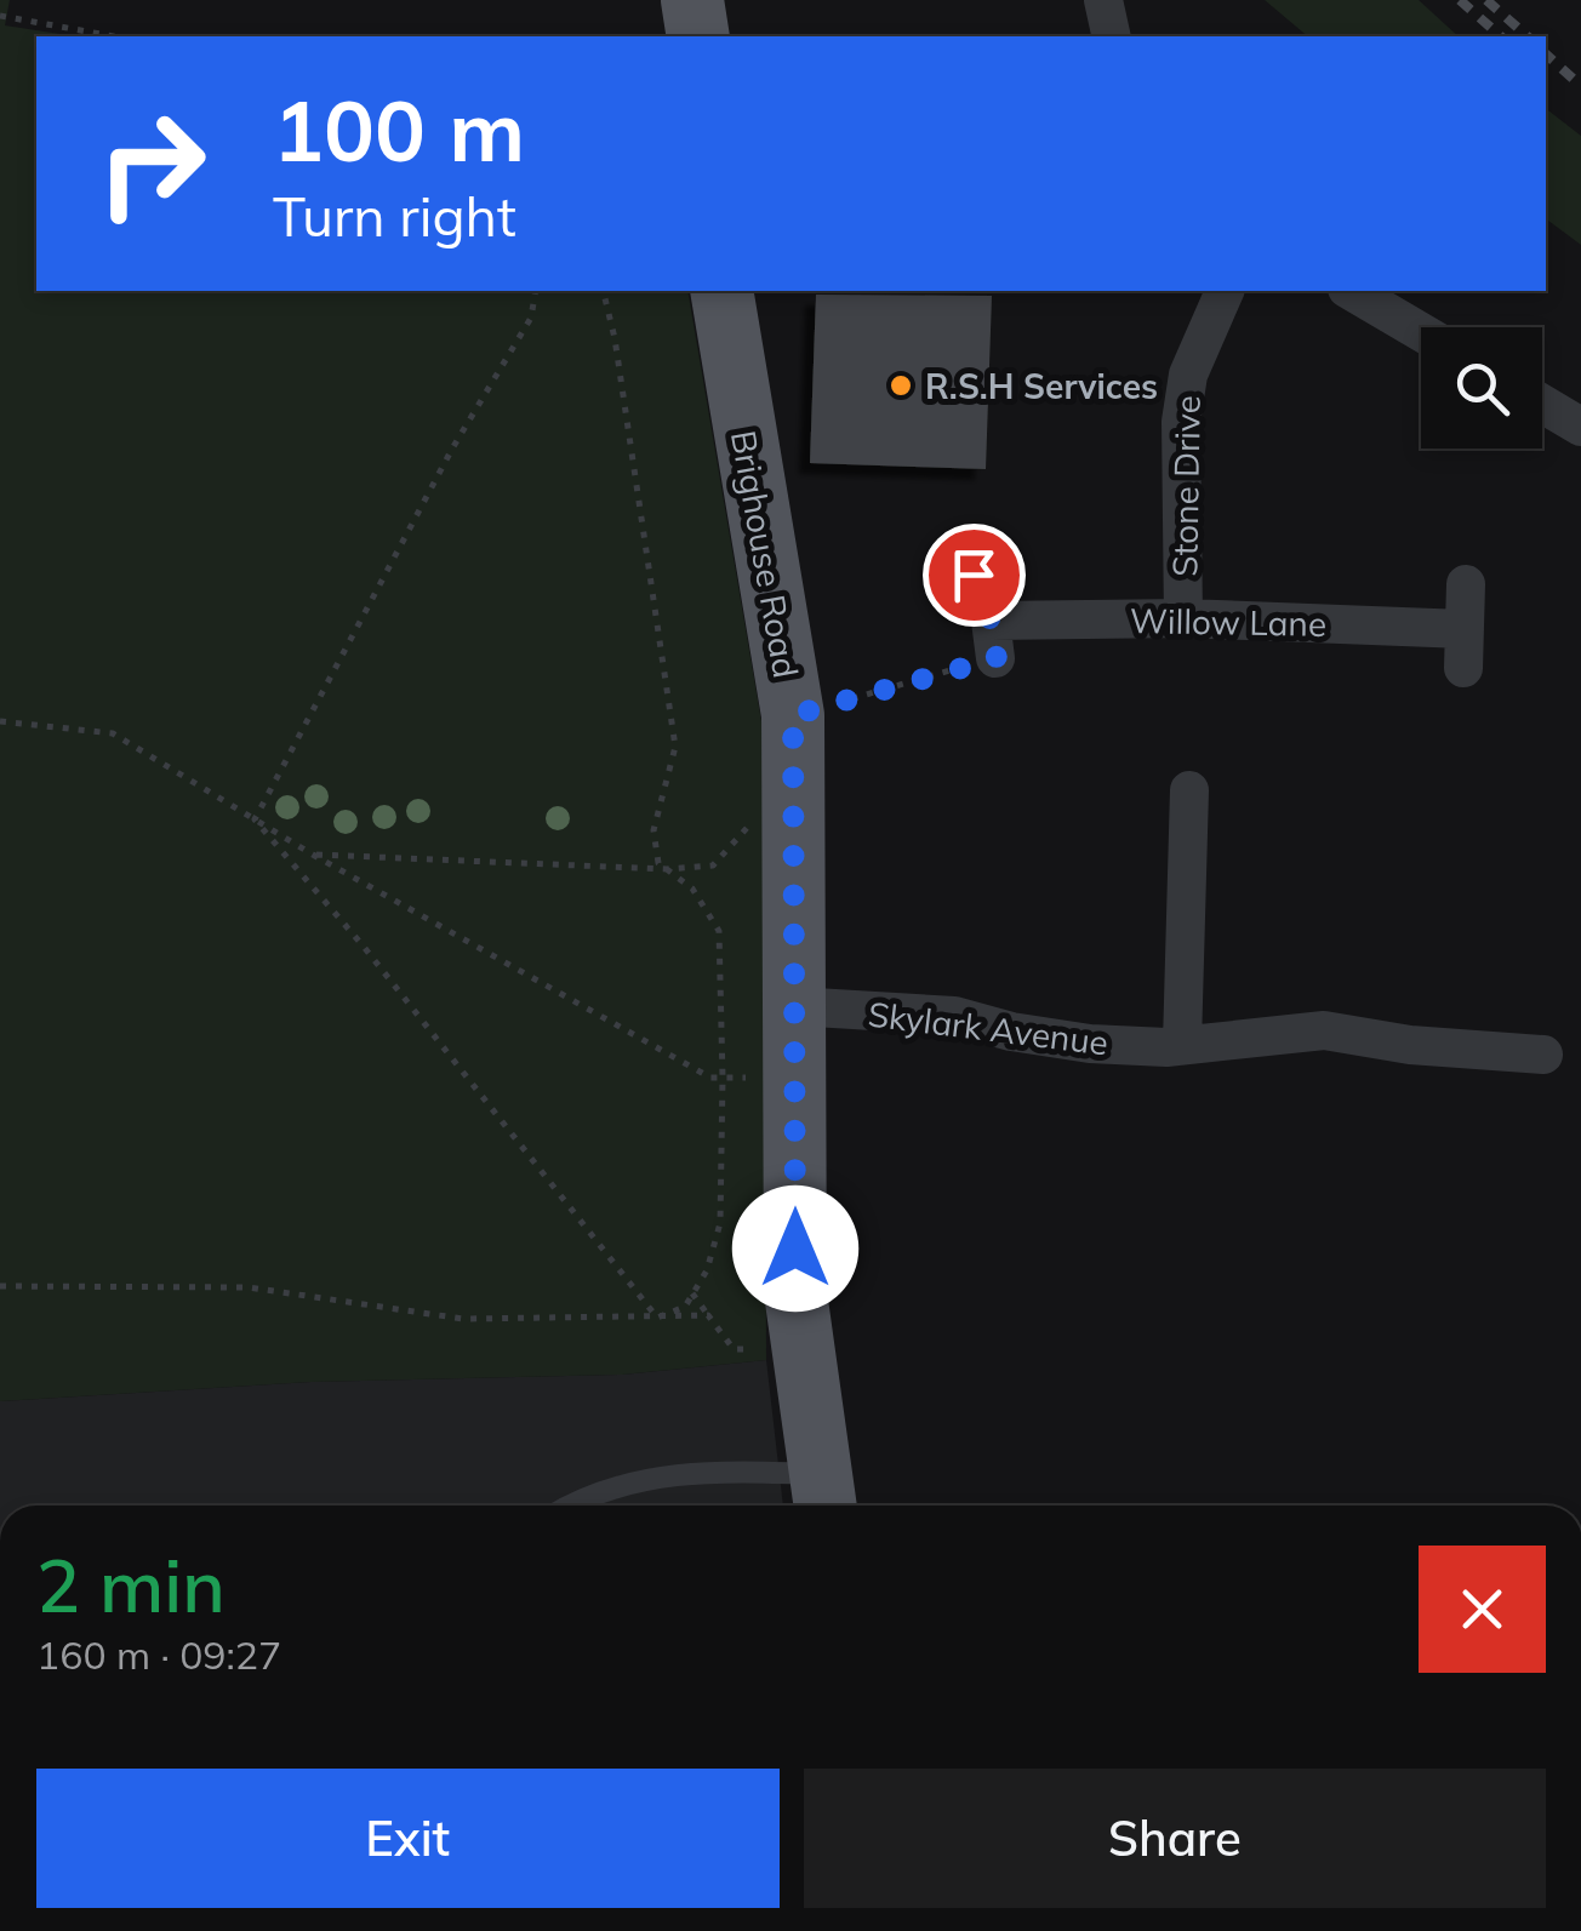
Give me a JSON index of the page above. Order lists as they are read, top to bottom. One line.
{"streets":{"main road":["Brighouse Road"],"street":["Stone Drive","Willow Lane","Skylark Avenue"]},"crossings":[["Stone Drive","Willow Lane"],["Brighouse Road","Skylark Avenue"]],"places":["R.S.H Services"],"page":{"turn":["100 m","Turn right"],"heading":["2 min","160 m · 09:27"],"buttons":["Exit","Share"]}}
